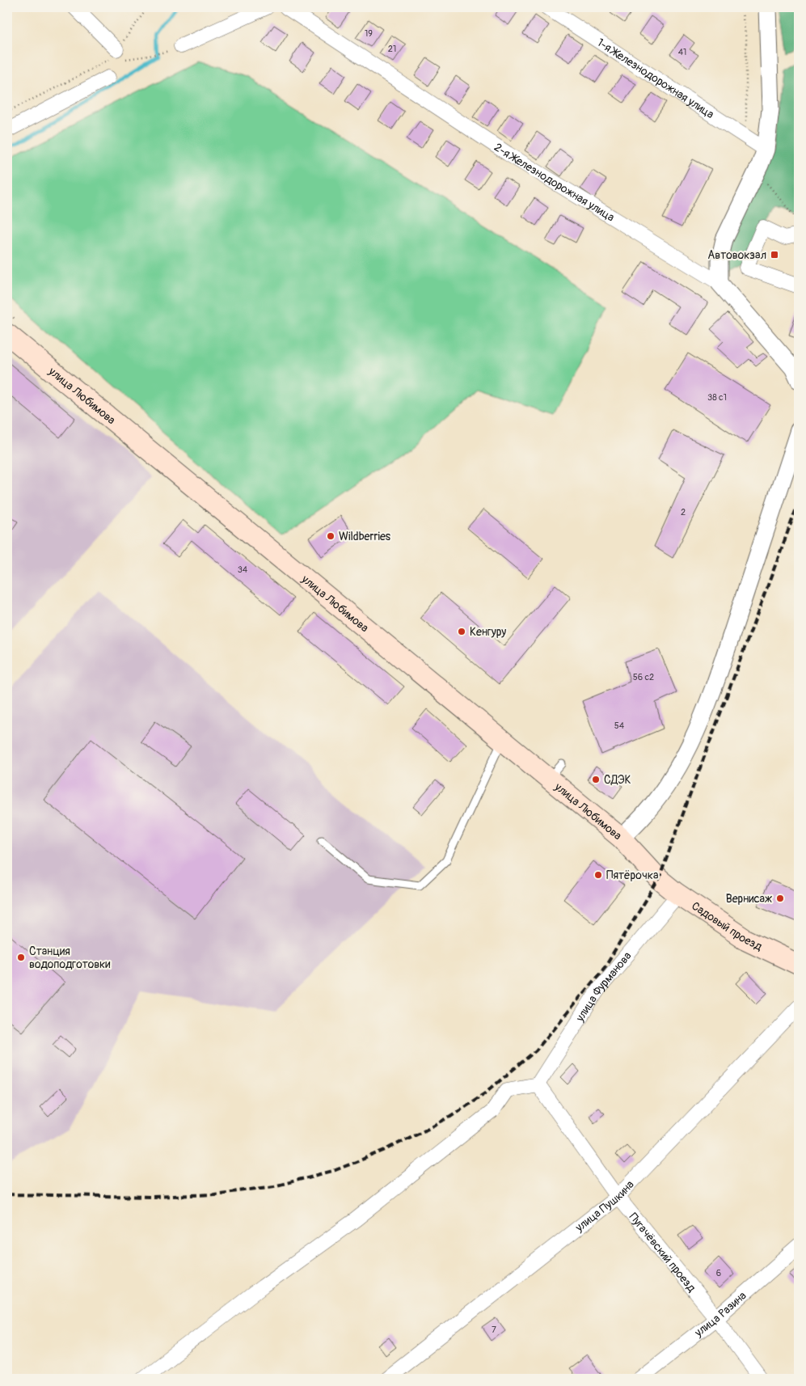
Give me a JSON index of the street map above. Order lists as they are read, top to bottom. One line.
{"streets":{"main road":["улица Любимова","Садовый проезд"],"street":["1-я Железнодорожная улица","2-я Железнодорожная улица","улица Фурманова","улица Пушкина","Пугачёвский проезд","улица Разина"]},"crossings":[["улица Любимова","Садовый проезд"],["Садовый проезд","улица Фурманова"],["улица Фурманова","Пугачёвский проезд"],["улица Пушкина","Пугачёвский проезд"],["Пугачёвский проезд","улица Разина"]],"places":{"transit":["Автовокзал"],"other":["Wildberries","Кенгуру","СДЭК","Пятёрочка","Вернисаж","Станция водоподготовки"]},"house_numbers":["19","21","41","38 с1","2","34","56 с2","54","6","7"]}
